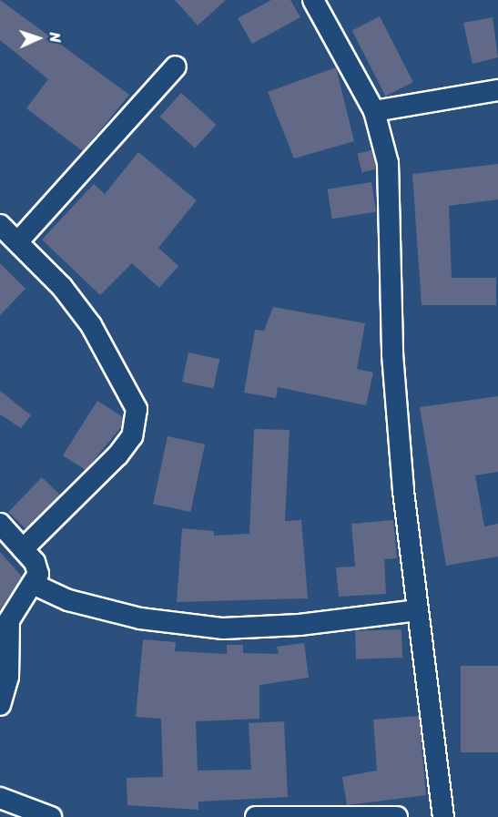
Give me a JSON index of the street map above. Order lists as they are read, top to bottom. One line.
{"north":"right"}
